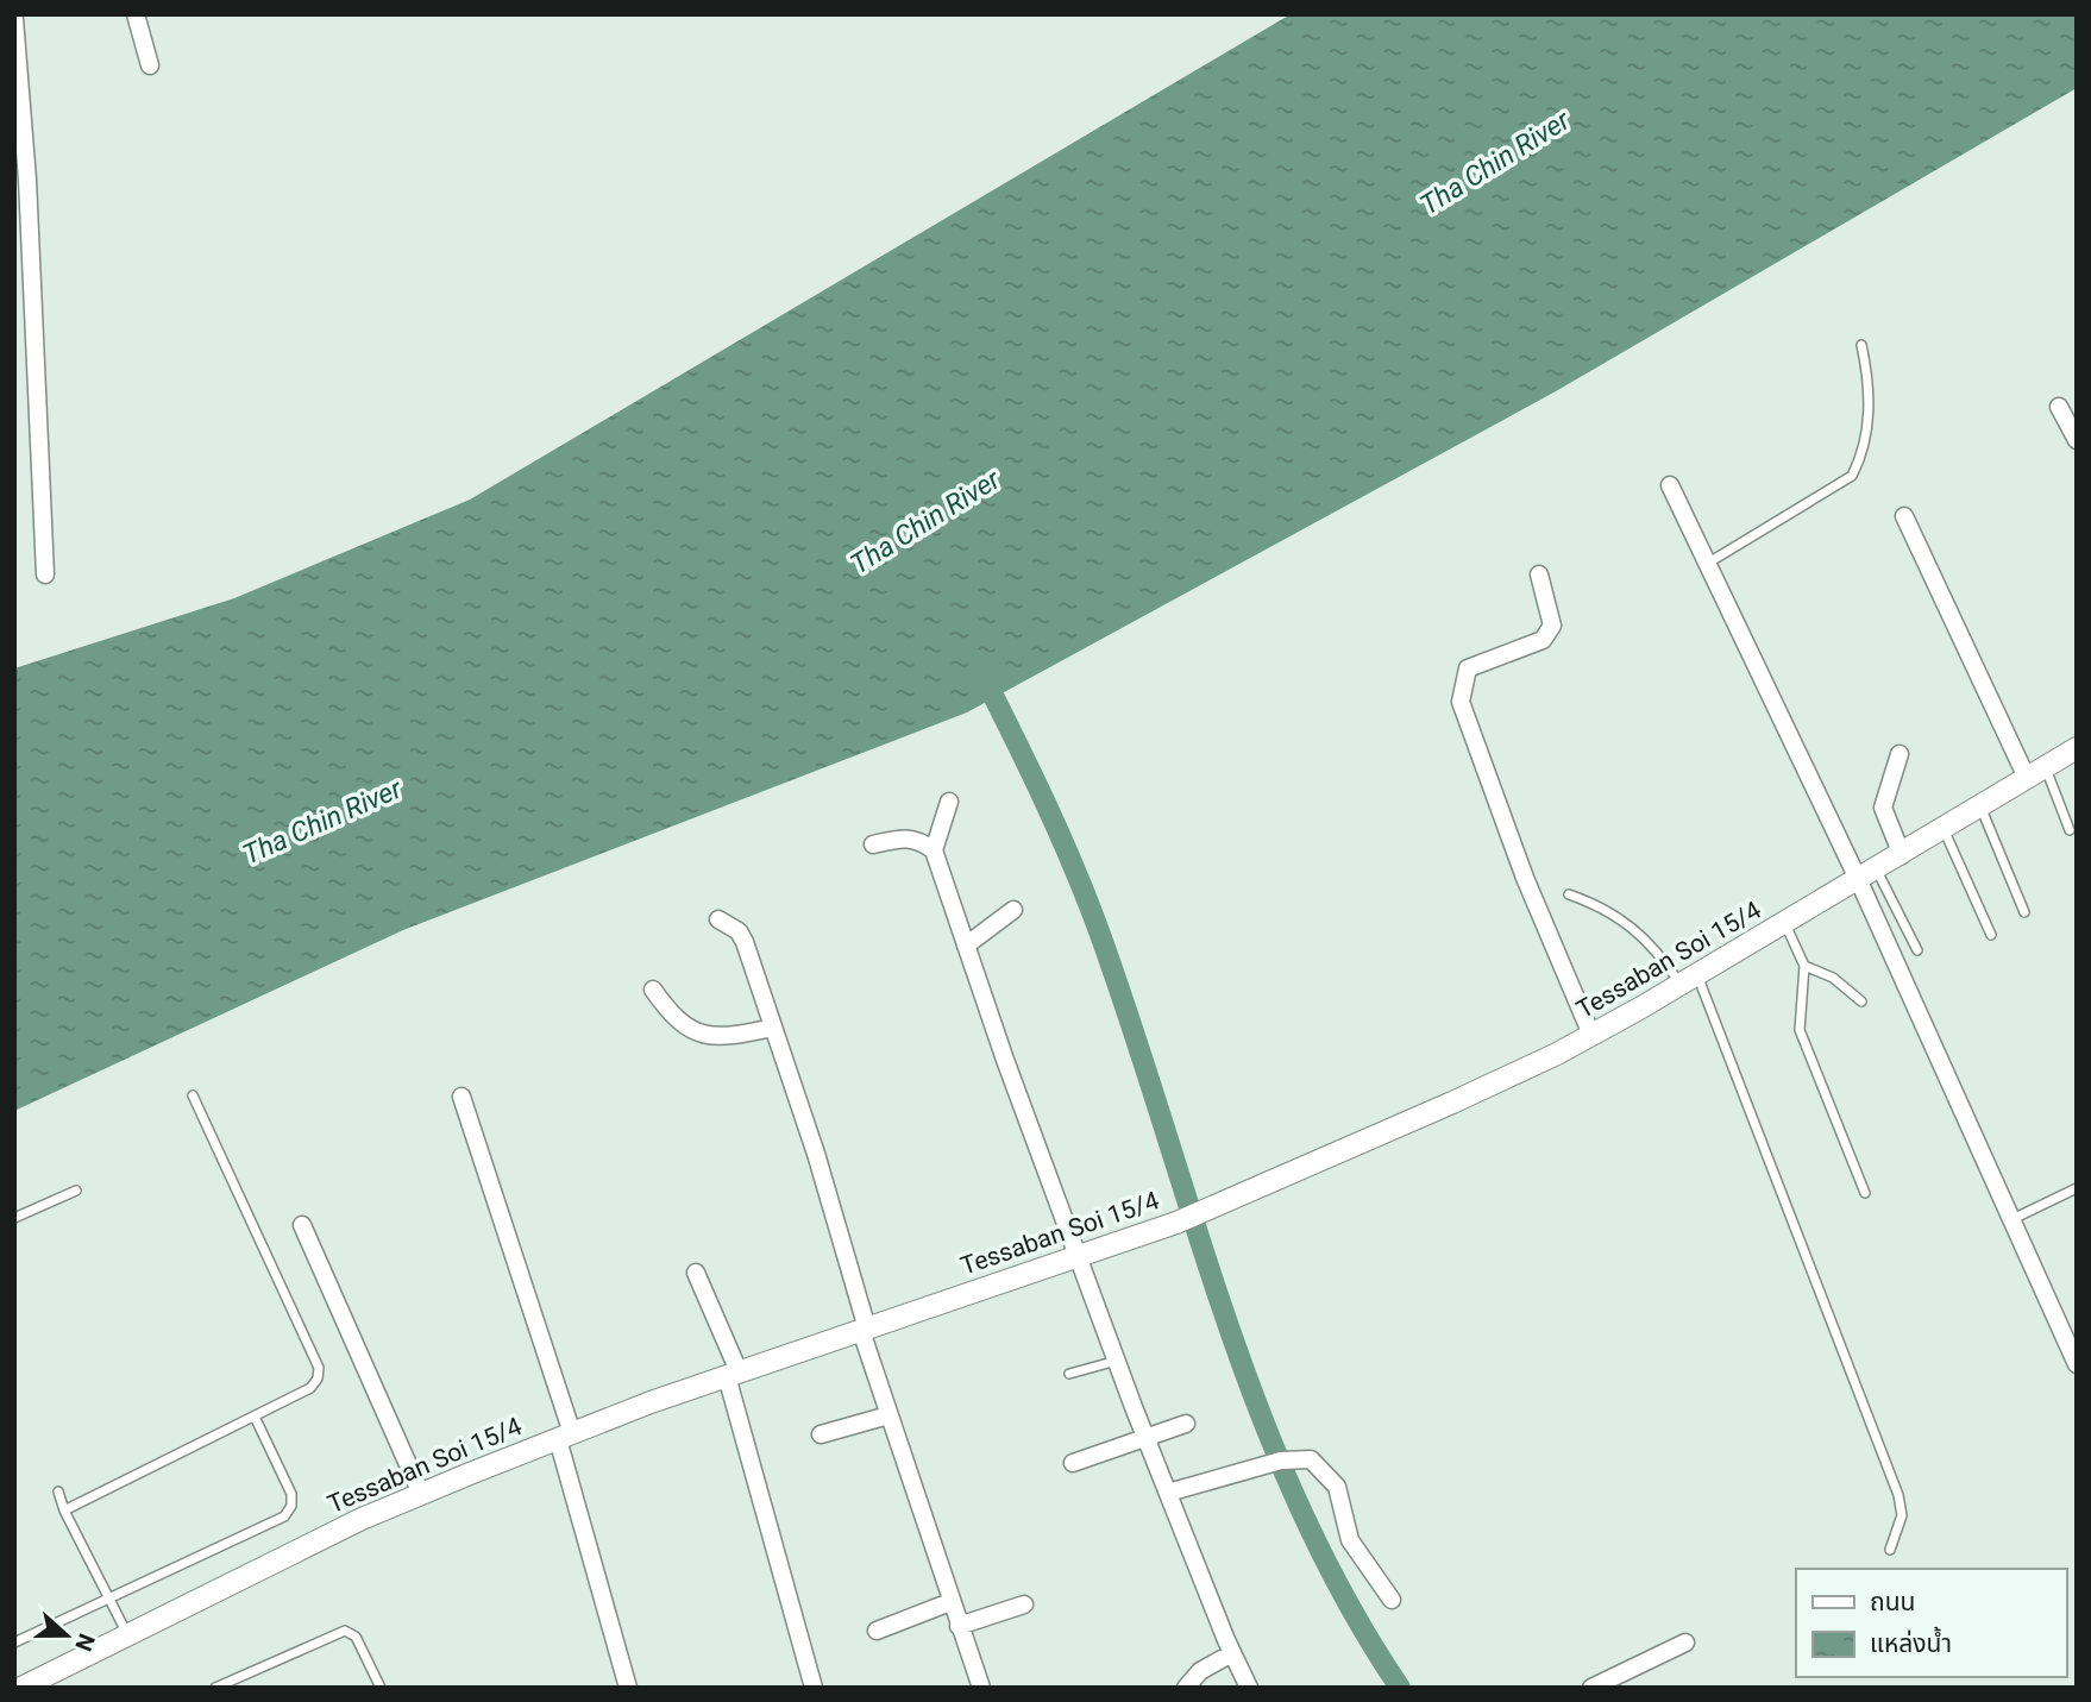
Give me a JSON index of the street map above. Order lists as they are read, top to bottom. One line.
{"streets":{"street":["Tessaban Soi 15/4"]},"water":["Tha Chin River"],"legend":["ถนน","แหล่งน้ำ"],"north":"right"}
